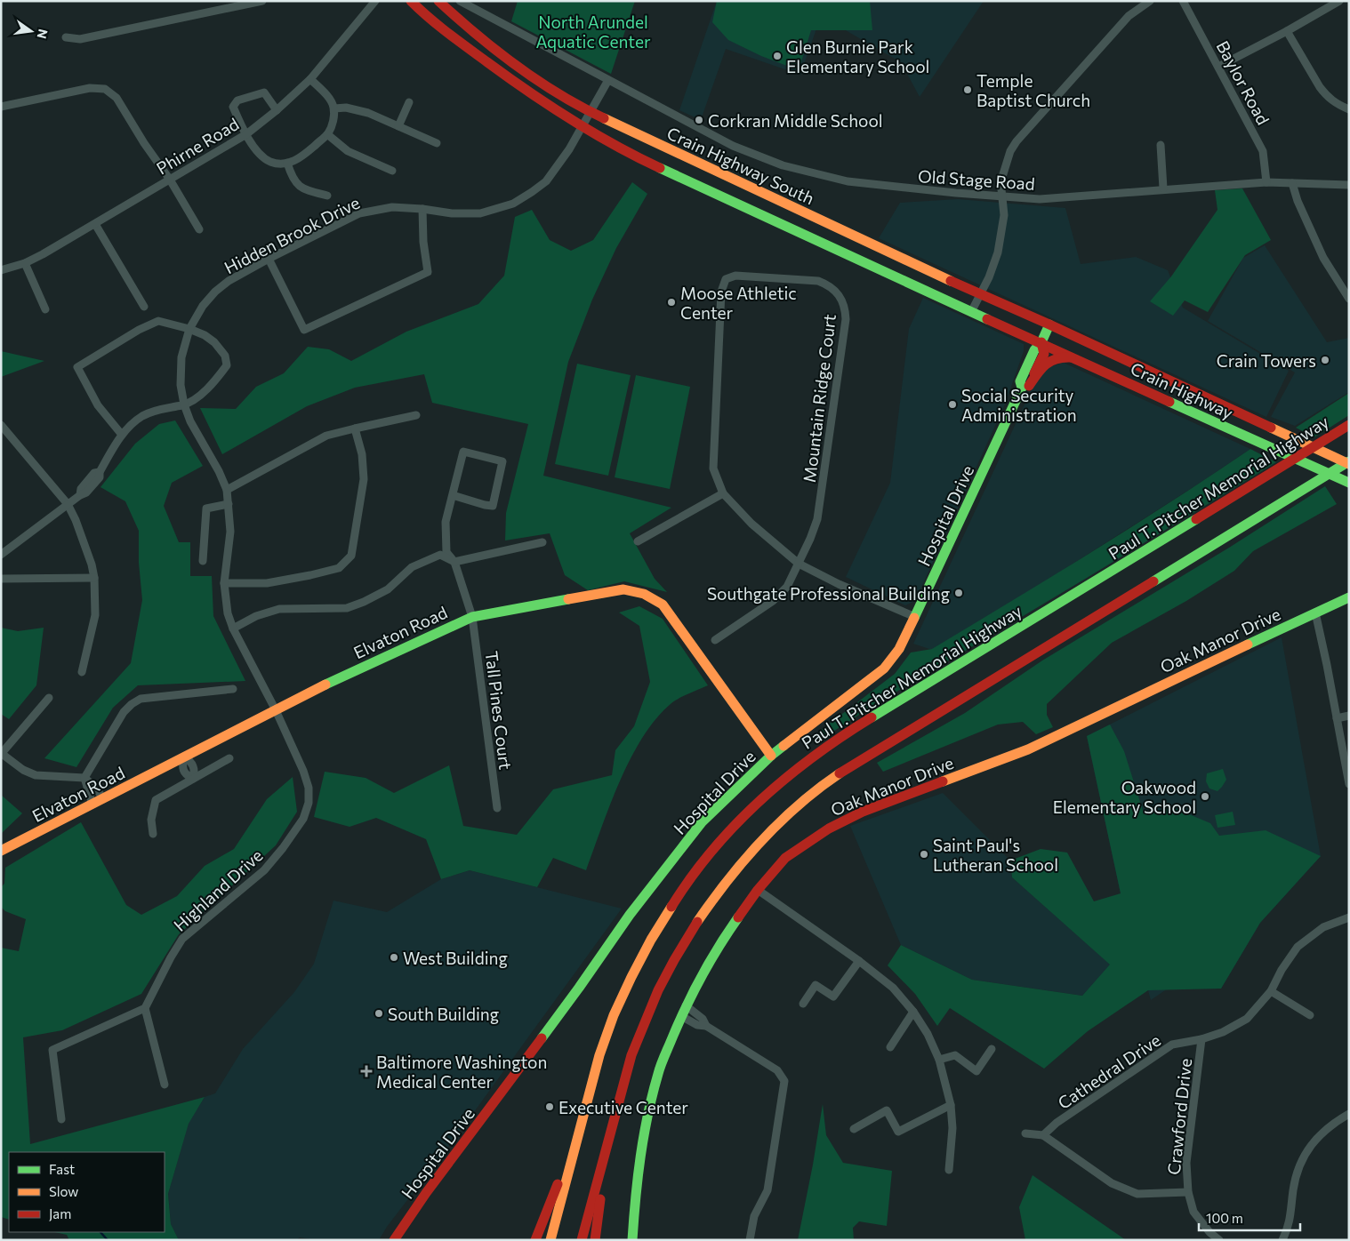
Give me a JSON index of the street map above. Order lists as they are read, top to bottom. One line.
{"streets":{"main road":["Crain Highway South","Crain Highway","Paul T. Pitcher Memorial Highway","Hospital Drive","Elvaton Road","Oak Manor Drive"],"street":["Baylor Road","Phirne Road","Old Stage Road","Hidden Brook Drive","Mountain Ridge Court","Tall Pines Court","Highland Drive","Cathedral Drive","Crawford Drive"]},"crossings":[["Baylor Road","Old Stage Road"],["Crain Highway South","Hidden Brook Drive"],["Crain Highway South","Crain Highway"],["Crain Highway South","Hospital Drive"],["Old Stage Road","Hidden Brook Drive"],["Hidden Brook Drive","Elvaton Road"],["Hidden Brook Drive","Highland Drive"],["Crain Highway","Hospital Drive"],["Hospital Drive","Elvaton Road"],["Elvaton Road","Tall Pines Court"],["Elvaton Road","Highland Drive"],["Cathedral Drive","Crawford Drive"]],"parks":["North Arundel Aquatic Center"],"places":{"other":["Glen Burnie Park Elementary School","Temple Baptist Church","Corkran Middle School","Moose Athletic Center","Crain Towers","Social Security Administration","Southgate Professional Building","Oakwood Elementary School","Saint Paul's Lutheran School","West Building","South Building","Executive Center"],"health":["Baltimore Washington Medical Center"]},"legend":["Fast","Slow","Jam"],"scale_bar":"100 m","north":"right"}
